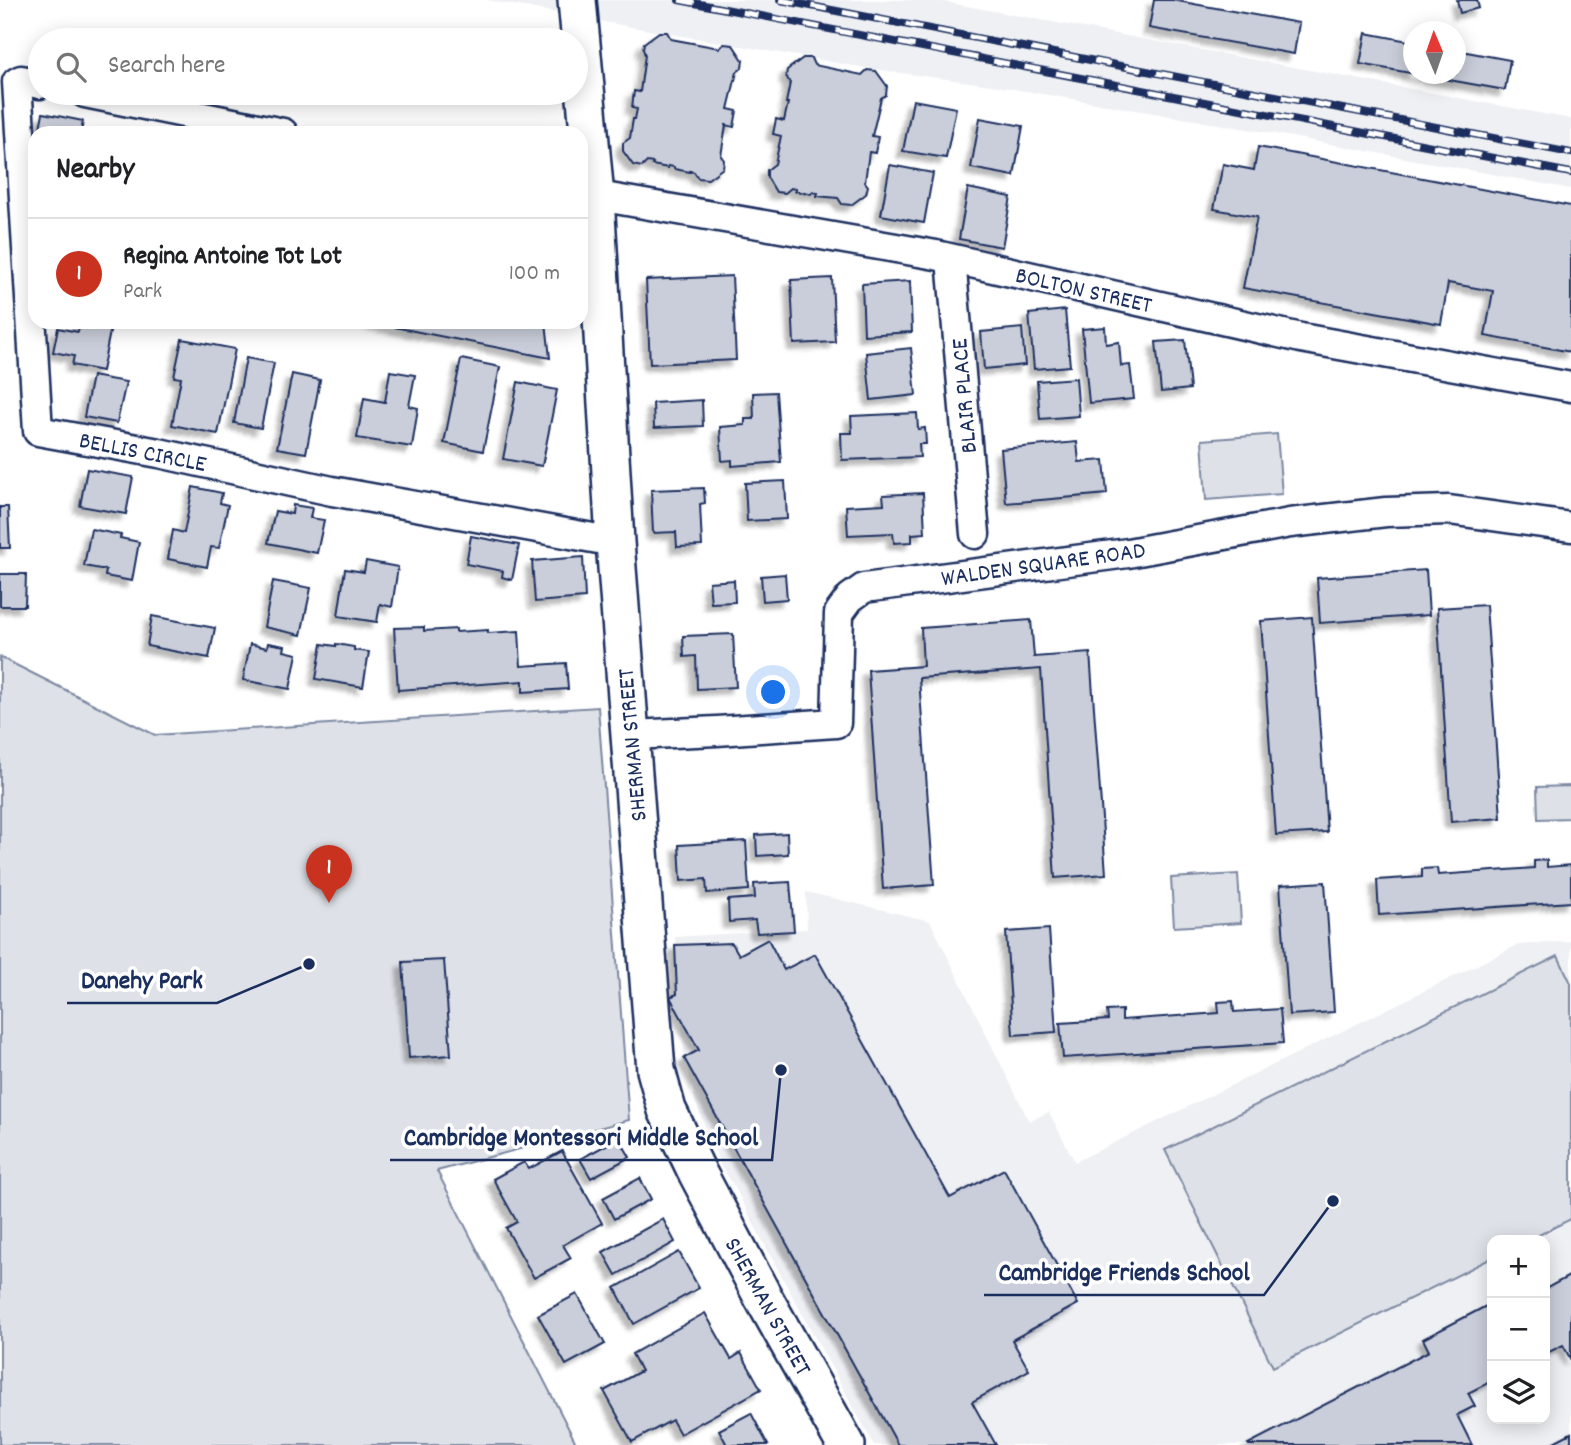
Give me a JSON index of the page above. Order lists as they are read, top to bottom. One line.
{"streets":{"street":["BOLTON STREET","BLAIR PLACE","BELLIS CIRCLE","WALDEN SQUARE ROAD","SHERMAN STREET"]},"crossings":[["BOLTON STREET","BLAIR PLACE"],["BOLTON STREET","SHERMAN STREET"],["BELLIS CIRCLE","SHERMAN STREET"],["WALDEN SQUARE ROAD","SHERMAN STREET"]],"places":["Danehy Park","Cambridge Montessori Middle School","Cambridge Friends School"],"north":"top","page":{"search":"Search here","heading":"Nearby","list":[{"mark":"1","name":"Regina Antoine Tot Lot","note":"Park","value":"100 m"}],"pins":"1","map_buttons":["+","−"]}}
